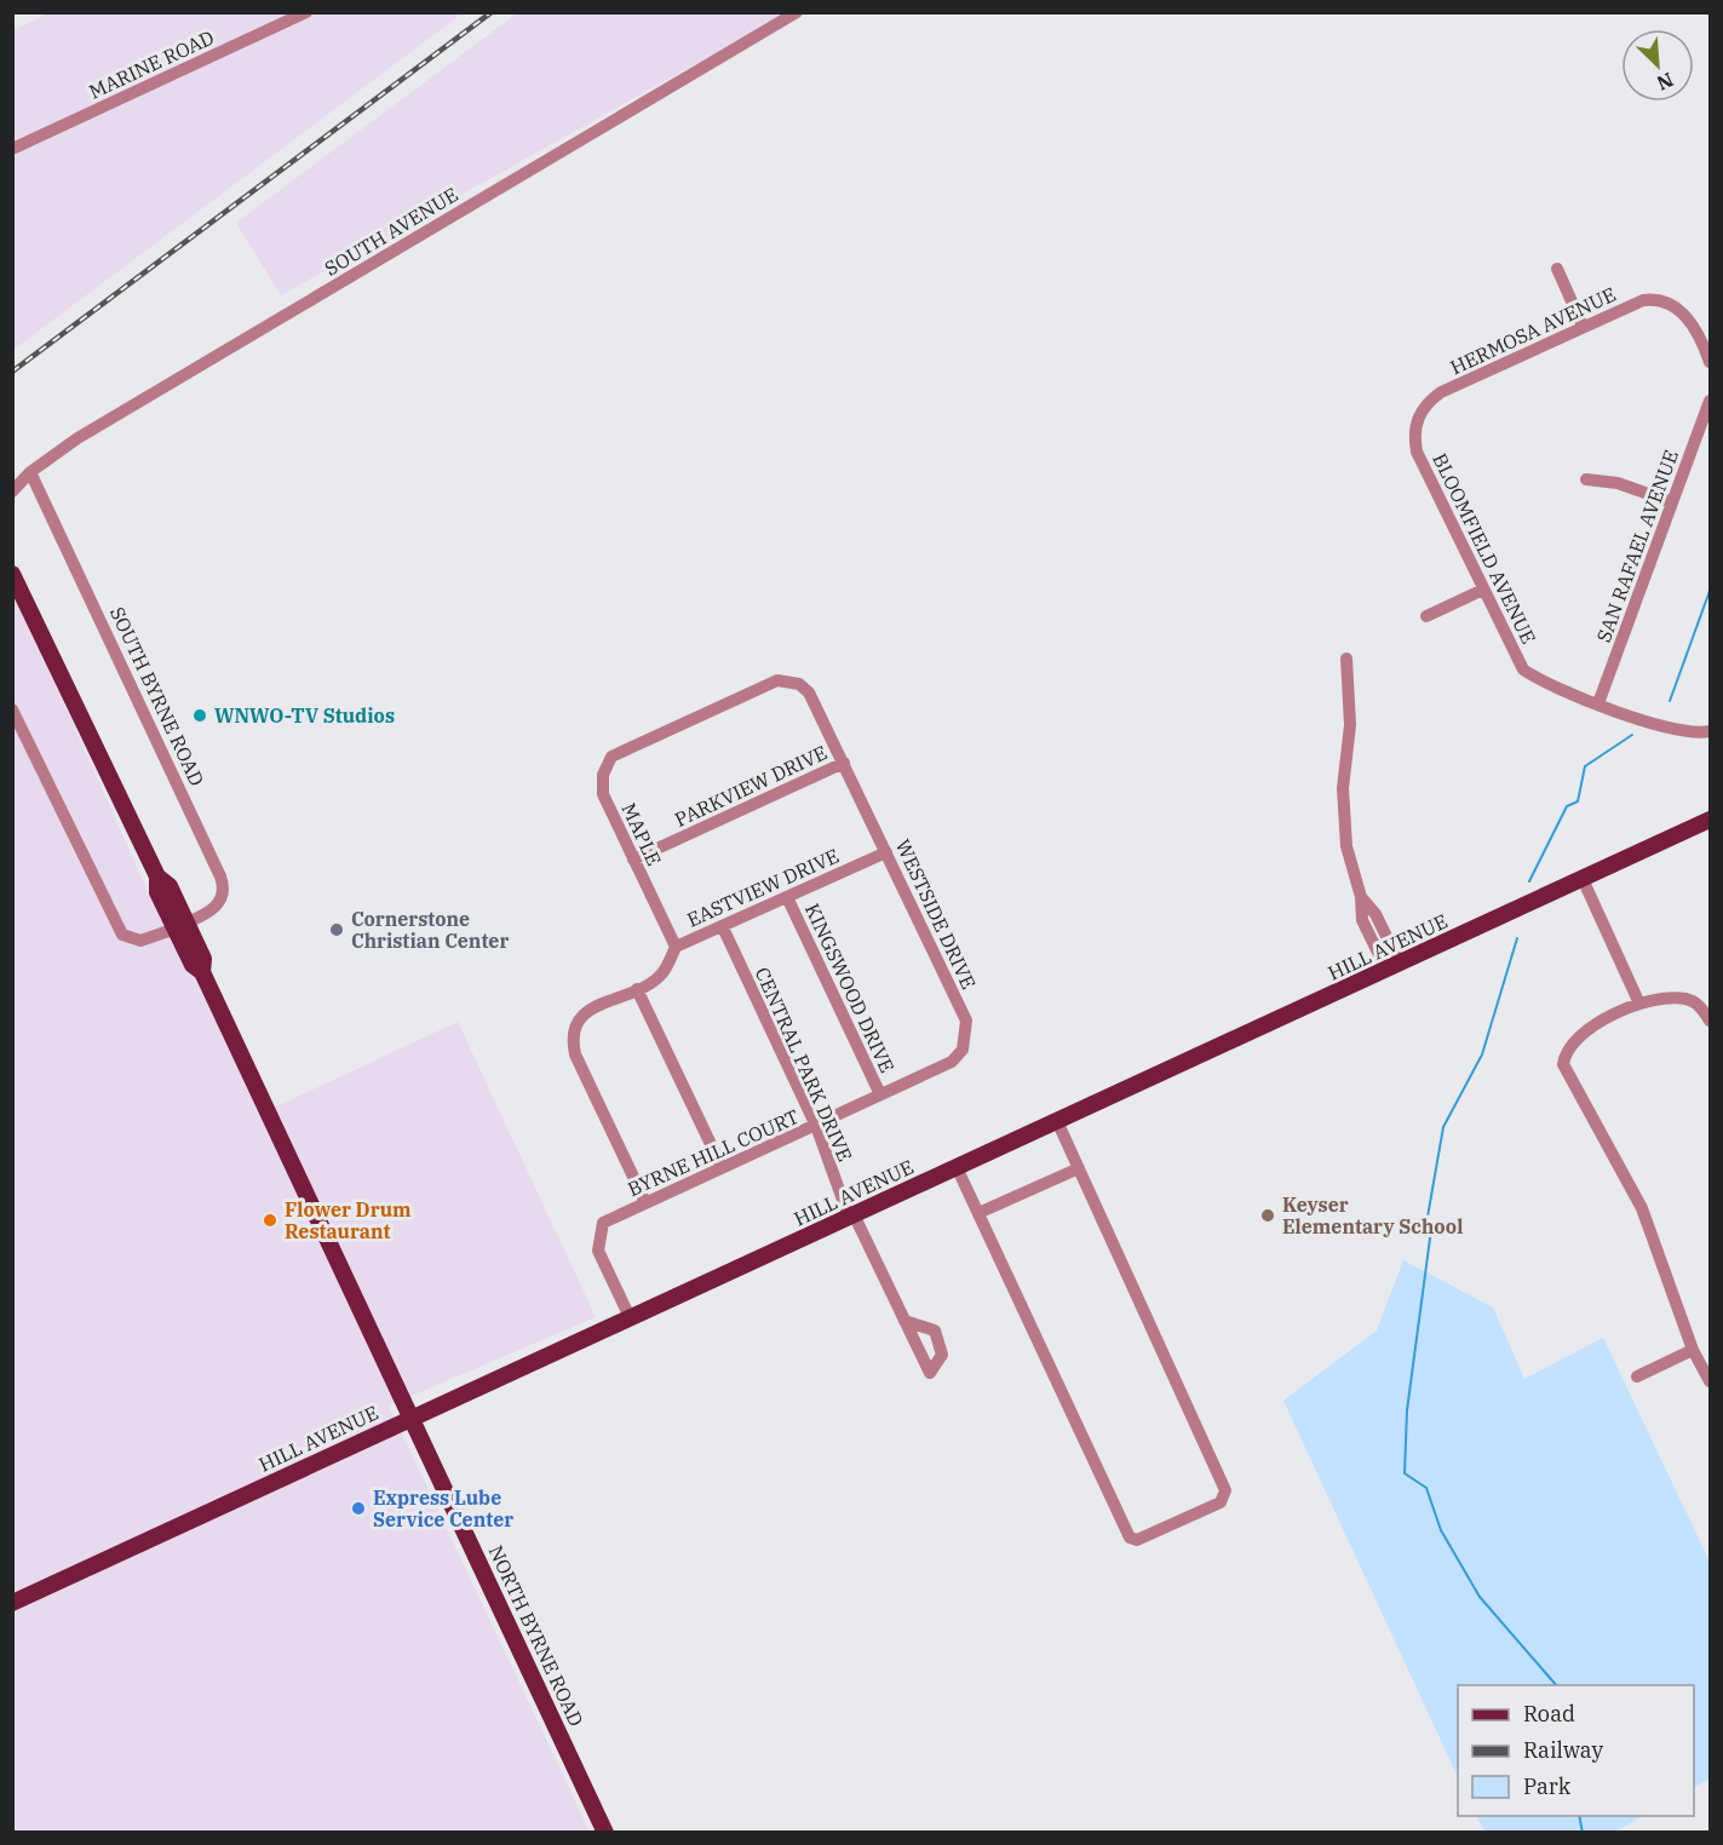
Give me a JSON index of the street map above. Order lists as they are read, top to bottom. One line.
{"streets":{"main road":["HILL AVENUE","NORTH BYRNE ROAD"],"street":["MARINE ROAD","SOUTH AVENUE","HERMOSA AVENUE","SAN RAFAEL AVENUE","BLOOMFIELD AVENUE","SOUTH BYRNE ROAD","PARKVIEW DRIVE","MAPLE","EASTVIEW DRIVE","WESTSIDE DRIVE","KINGSWOOD DRIVE","CENTRAL PARK DRIVE","BYRNE HILL COURT"]},"crossings":[["SOUTH AVENUE","SOUTH BYRNE ROAD"],["HERMOSA AVENUE","BLOOMFIELD AVENUE"],["SAN RAFAEL AVENUE","BLOOMFIELD AVENUE"],["PARKVIEW DRIVE","MAPLE"],["PARKVIEW DRIVE","WESTSIDE DRIVE"],["MAPLE","EASTVIEW DRIVE"],["MAPLE","WESTSIDE DRIVE"],["EASTVIEW DRIVE","WESTSIDE DRIVE"],["EASTVIEW DRIVE","KINGSWOOD DRIVE"],["EASTVIEW DRIVE","CENTRAL PARK DRIVE"],["EASTVIEW DRIVE","BYRNE HILL COURT"],["WESTSIDE DRIVE","BYRNE HILL COURT"],["HILL AVENUE","CENTRAL PARK DRIVE"],["HILL AVENUE","BYRNE HILL COURT"],["HILL AVENUE","NORTH BYRNE ROAD"],["KINGSWOOD DRIVE","BYRNE HILL COURT"],["CENTRAL PARK DRIVE","BYRNE HILL COURT"]],"places":["WNWO-TV Studios","Cornerstone Christian Center","Keyser Elementary School","Flower Drum Restaurant","Express Lube Service Center"],"legend":["Road","Railway","Park"],"north":"bottom right"}
